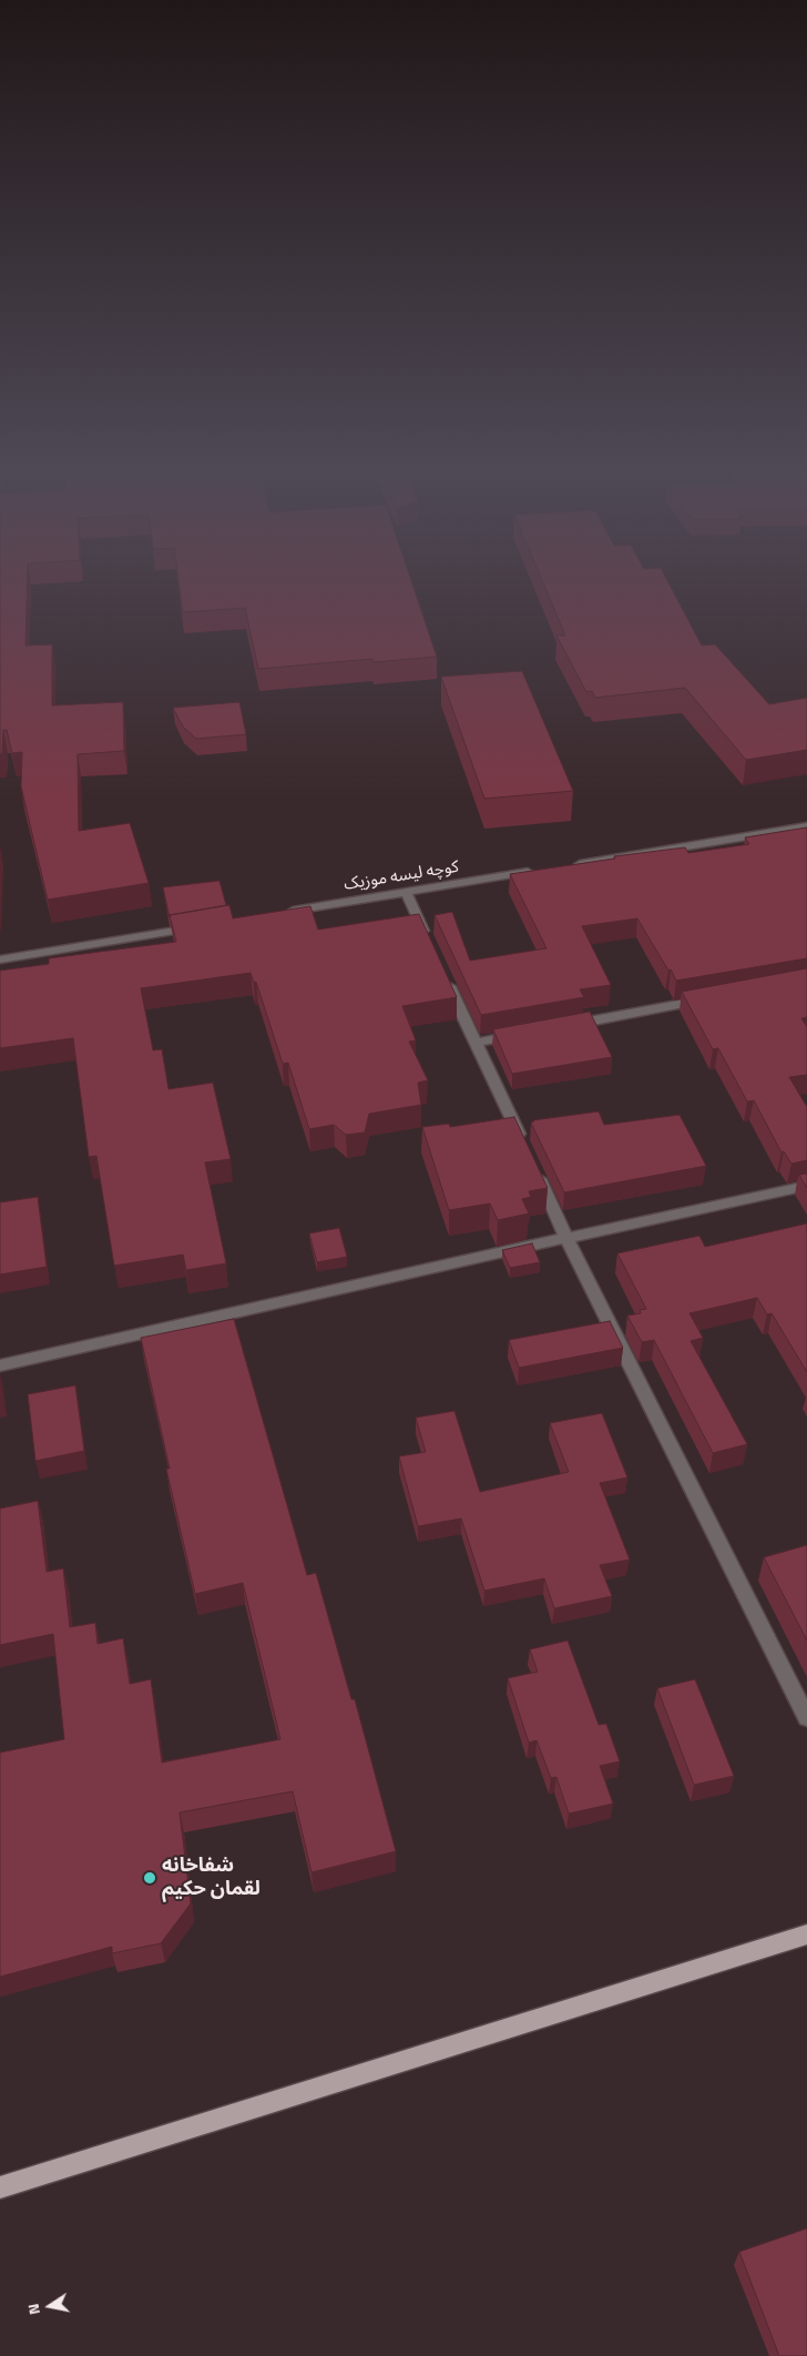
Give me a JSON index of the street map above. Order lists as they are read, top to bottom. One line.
{"streets":{"street":["کوچه لیسه موزیک"]},"places":["شفاخانه لقمان حکیم"],"north":"left"}
